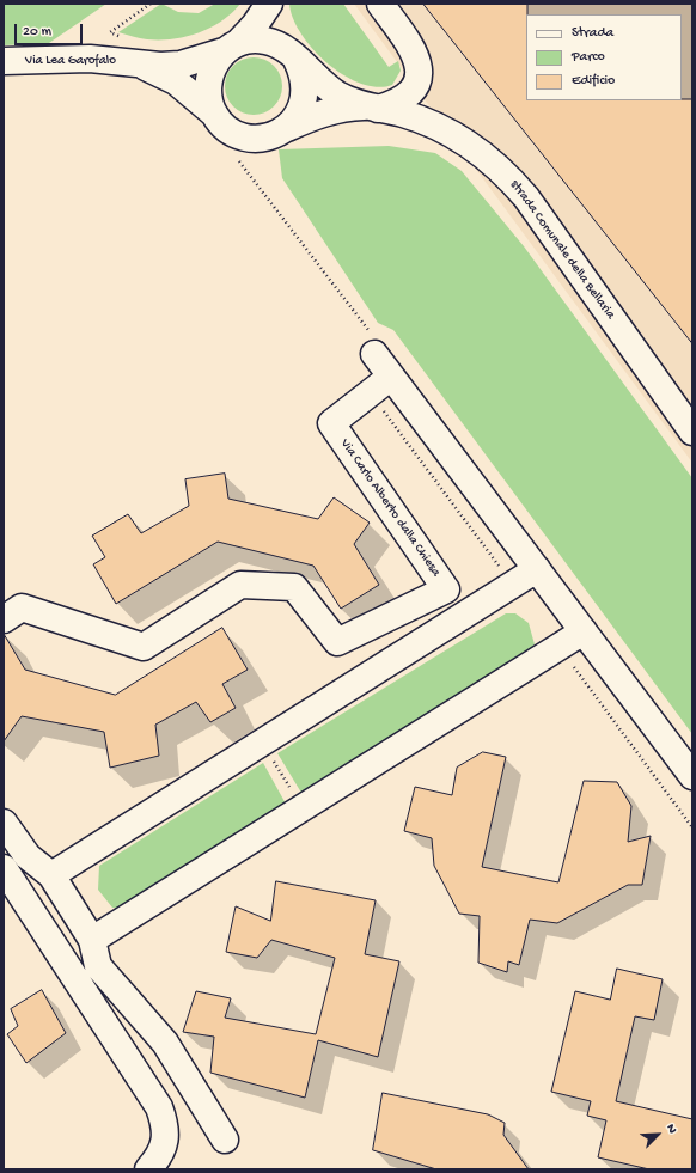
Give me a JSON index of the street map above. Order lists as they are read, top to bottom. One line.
{"streets":{"street":["Via Lea Garofalo","strada Comunale della Bellaria","Via Carlo Alberto dalla Chiesa"]},"legend":["Strada","Parco","Edificio"],"scale_bar":"20 m","north":"top right"}
